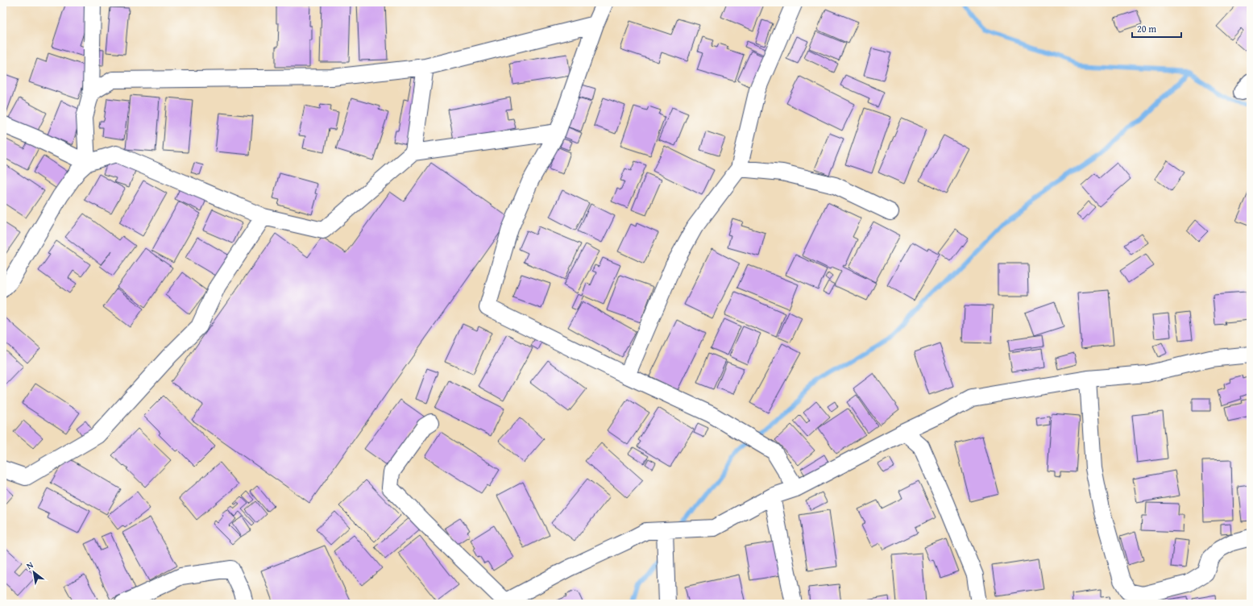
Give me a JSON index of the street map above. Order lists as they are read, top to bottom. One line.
{"scale_bar":"20 m","north":"top left"}
